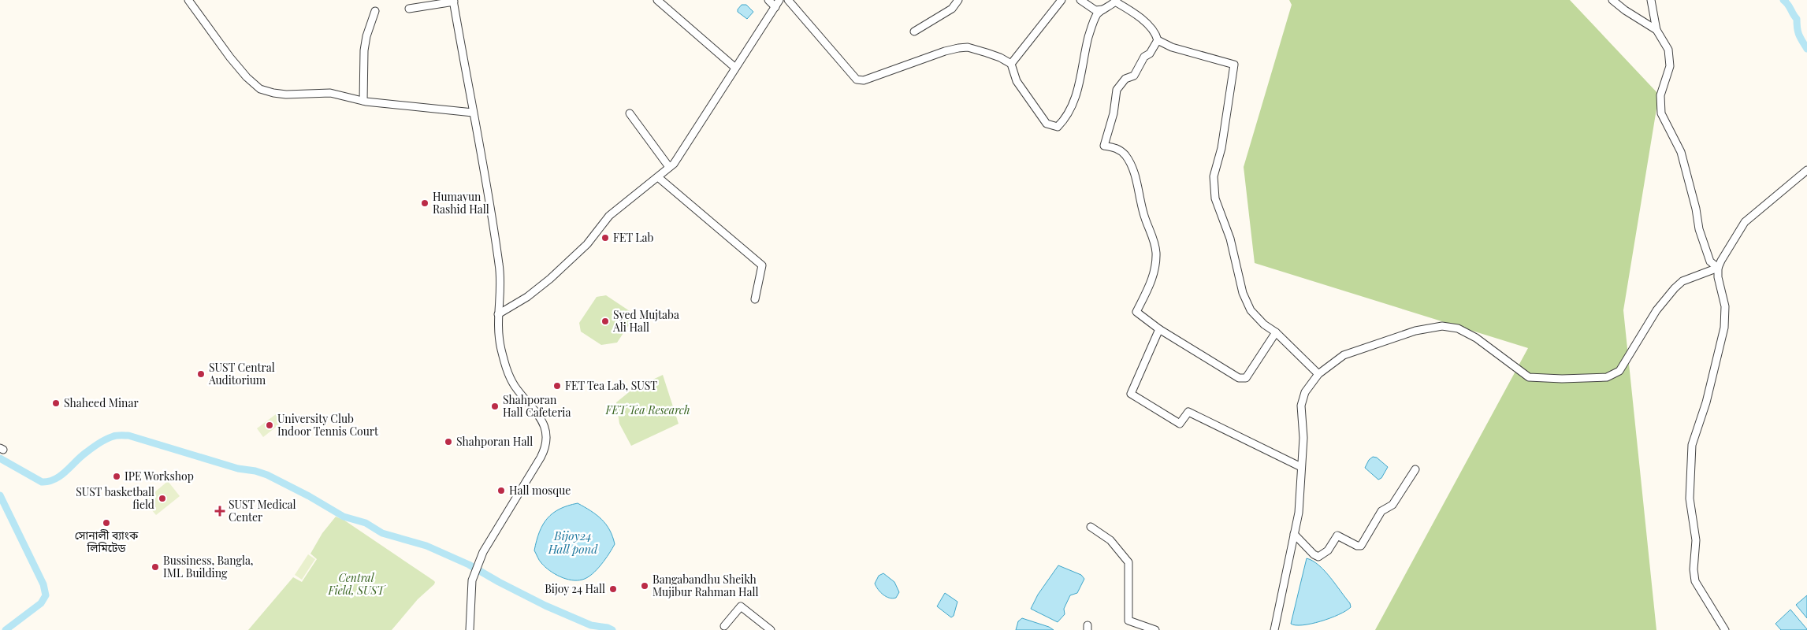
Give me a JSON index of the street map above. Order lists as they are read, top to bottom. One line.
{"water":["Bijoy24 Hall pond"],"parks":["FET Tea Research","Central Field, SUST"],"places":{"other":["Humayun Rashid Hall","FET Lab","Syed Mujtaba Ali Hall","SUST Central Auditorium","FET Tea Lab, SUST","Shaheed Minar","Shahporan Hall Cafeteria","University Club Indoor Tennis Court","Shahporan Hall","IPE Workshop","Hall mosque","SUST basketball field","সোনালী ব্যাংক লিমিটেড","Bussiness, Bangla, IML Building","Bangabandhu Sheikh Mujibur Rahman Hall","Bijoy 24 Hall"],"health":["SUST Medical Center"]}}
